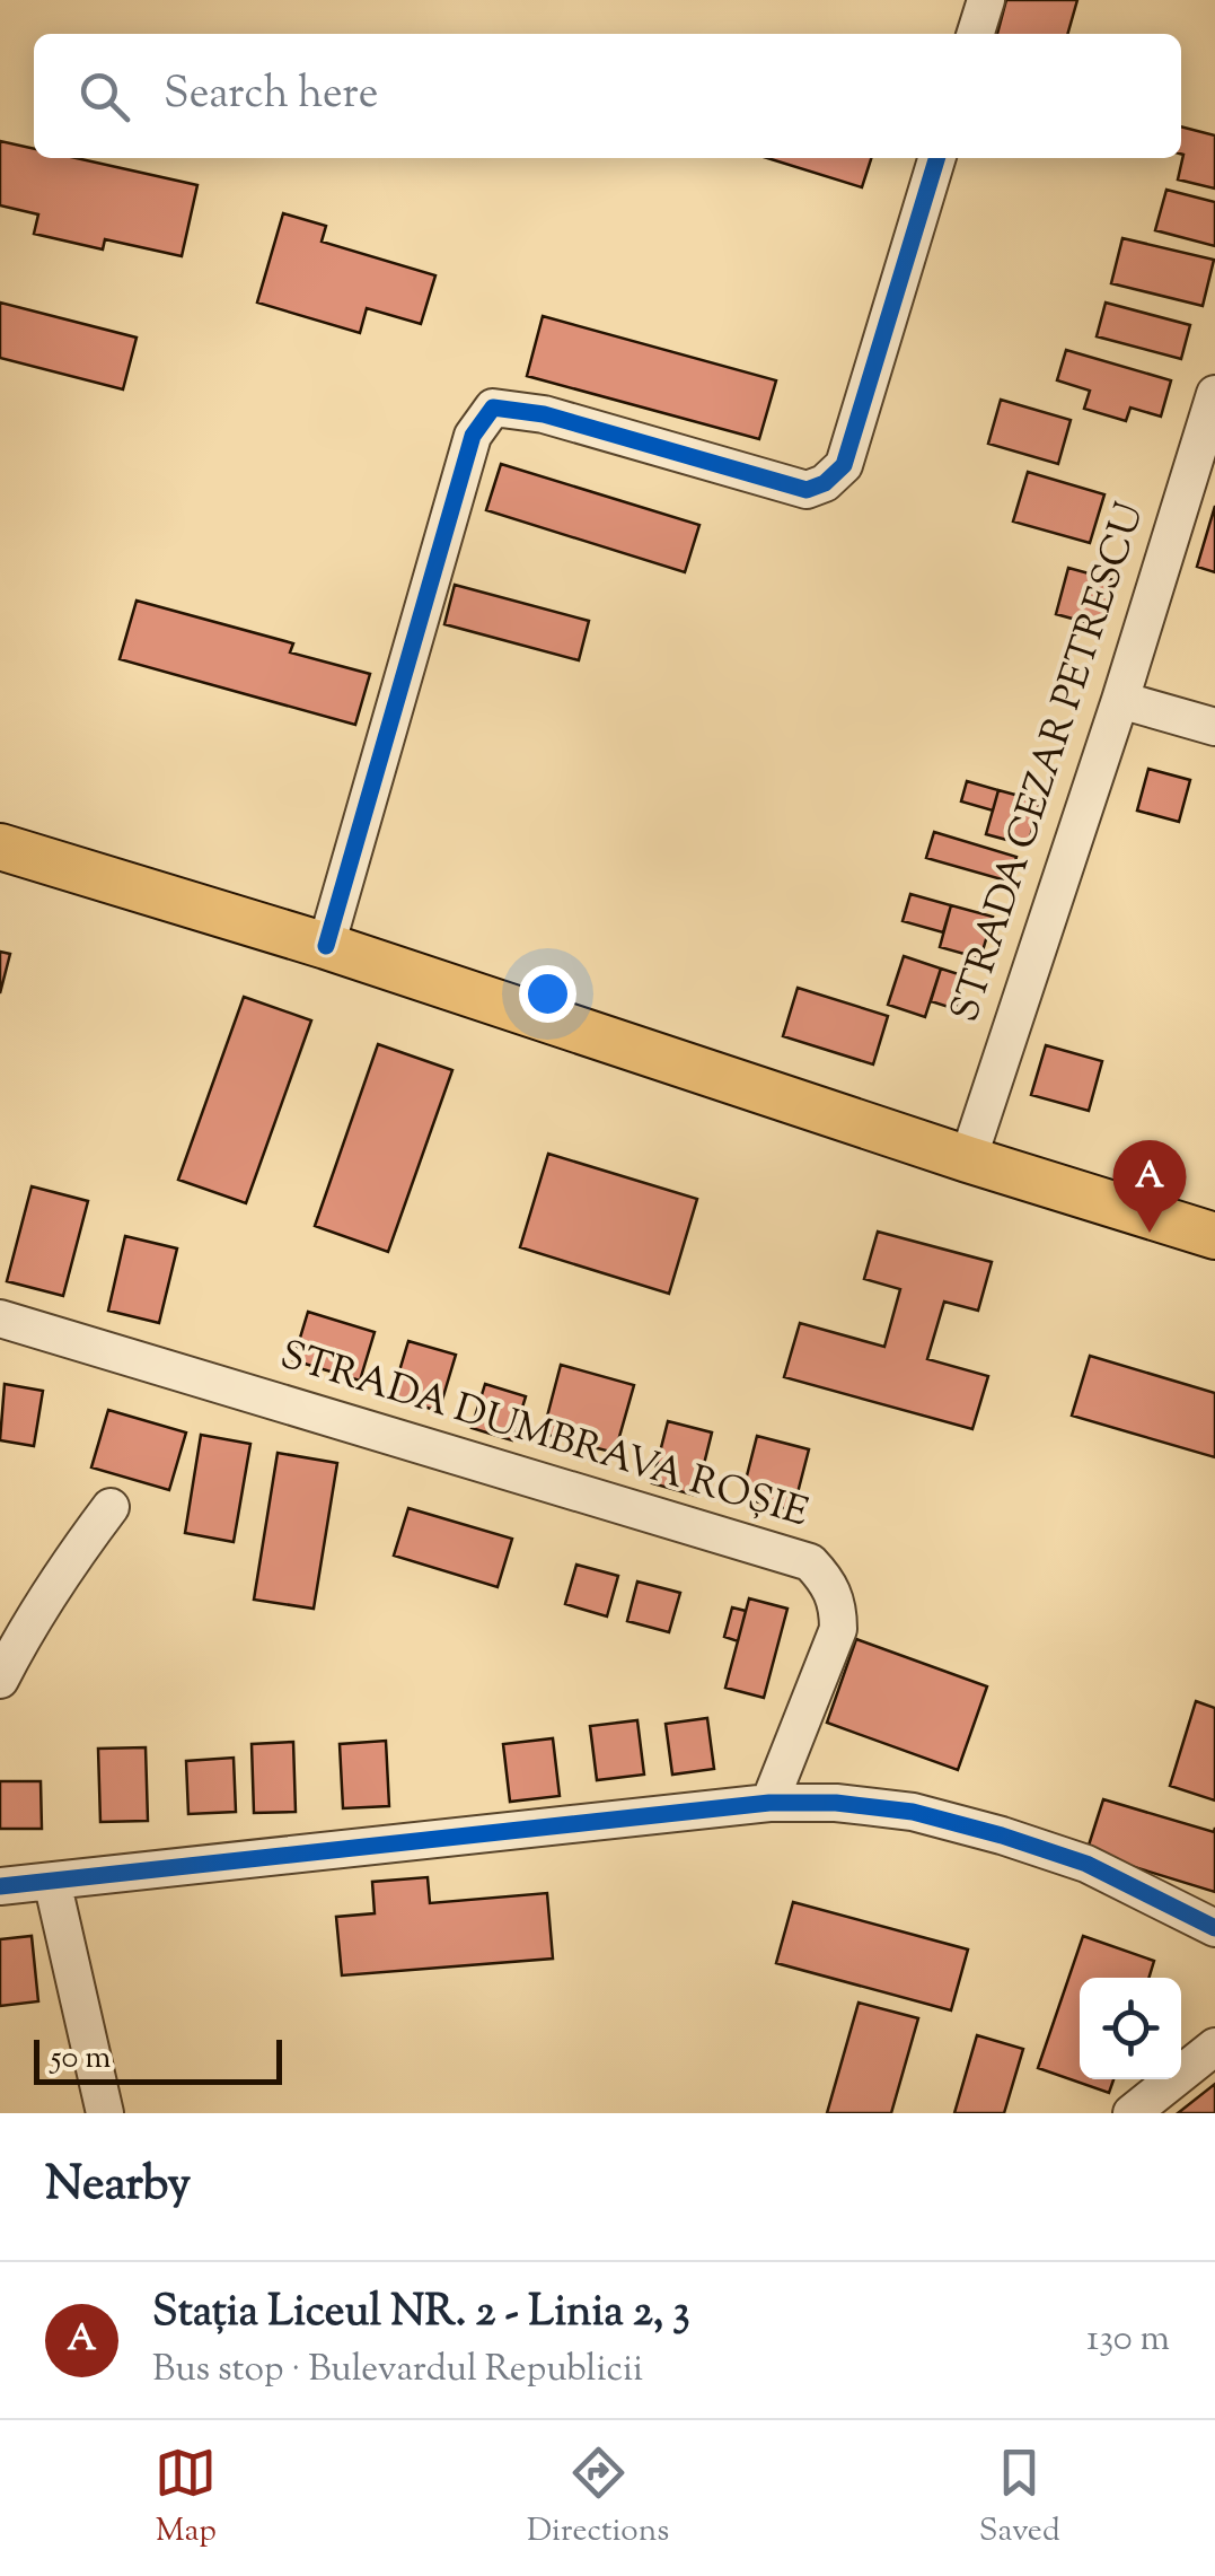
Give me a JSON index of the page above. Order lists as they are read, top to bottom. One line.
{"streets":{"street":["STRADA CEZAR PETRESCU","STRADA DUMBRAVA ROȘIE"]},"scale_bar":"50 m","page":{"search":"Search here","pins":"A","scale":"50 m","heading":"Nearby","list":[{"mark":"A","name":"Stația Liceul NR. 2 - Linia 2, 3","note":"Bus stop · Bulevardul Republicii","value":"130 m"}],"nav":["Map","Directions","Saved"]}}
